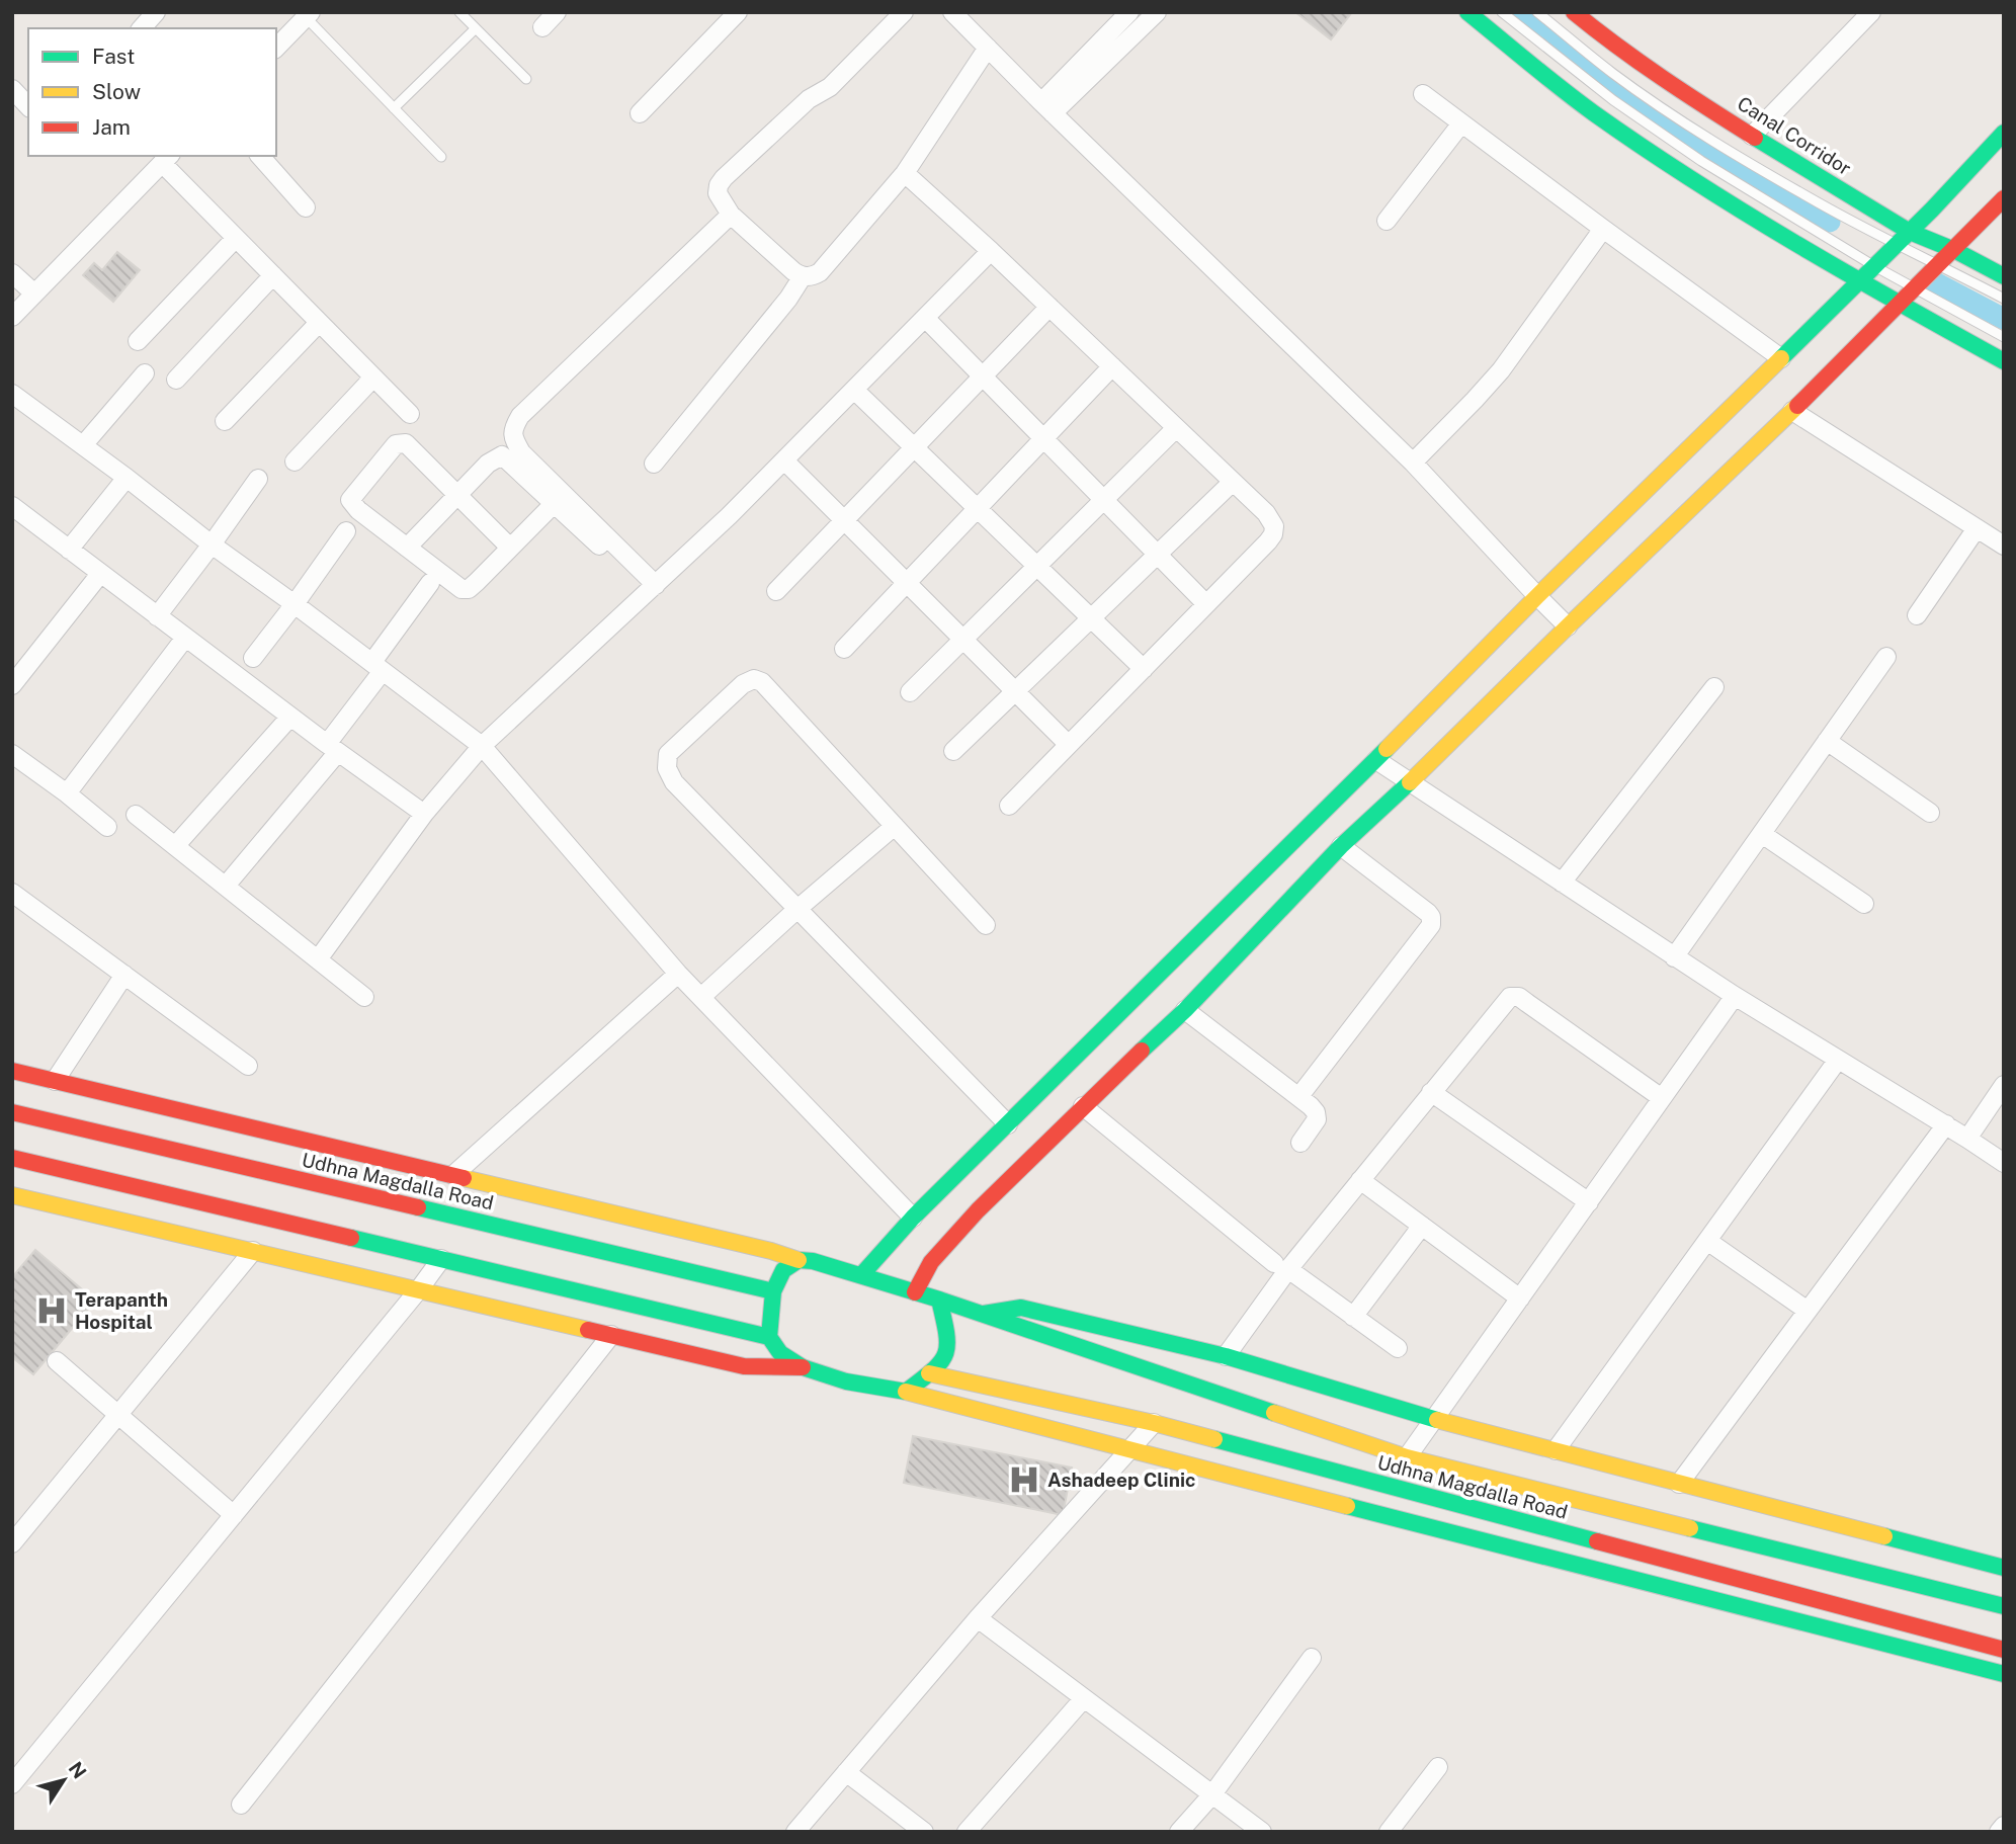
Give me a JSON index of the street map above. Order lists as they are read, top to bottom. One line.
{"streets":{"street":["Canal Corridor","Udhna Magdalla Road"]},"places":{"hospital":["Terapanth Hospital","Ashadeep Clinic"]},"legend":["Fast","Slow","Jam"],"north":"top right"}
